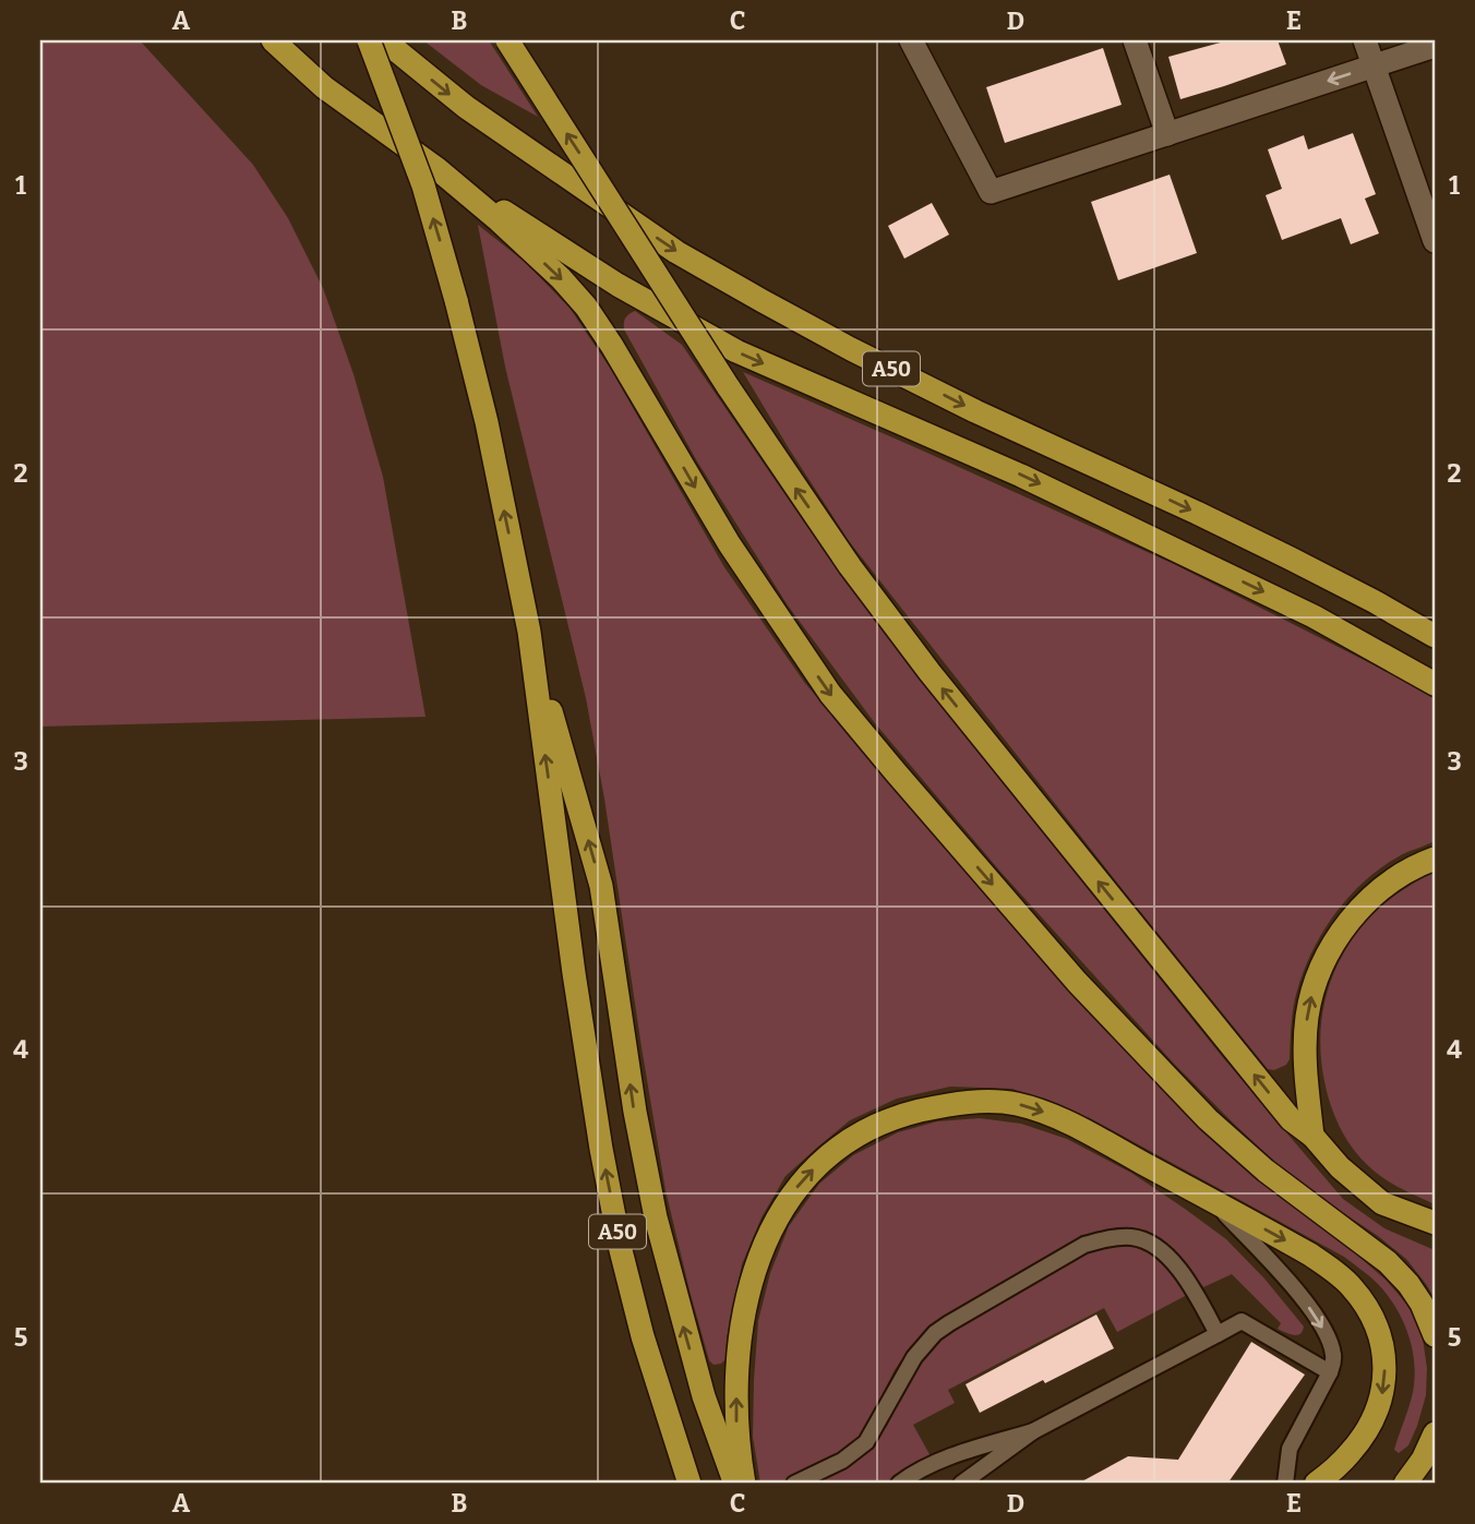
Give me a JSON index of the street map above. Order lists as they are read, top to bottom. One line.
{"streets":{"highway":["A50"]},"grid":{"columns":["A","B","C","D","E"],"rows":["1","2","3","4","5"]}}
